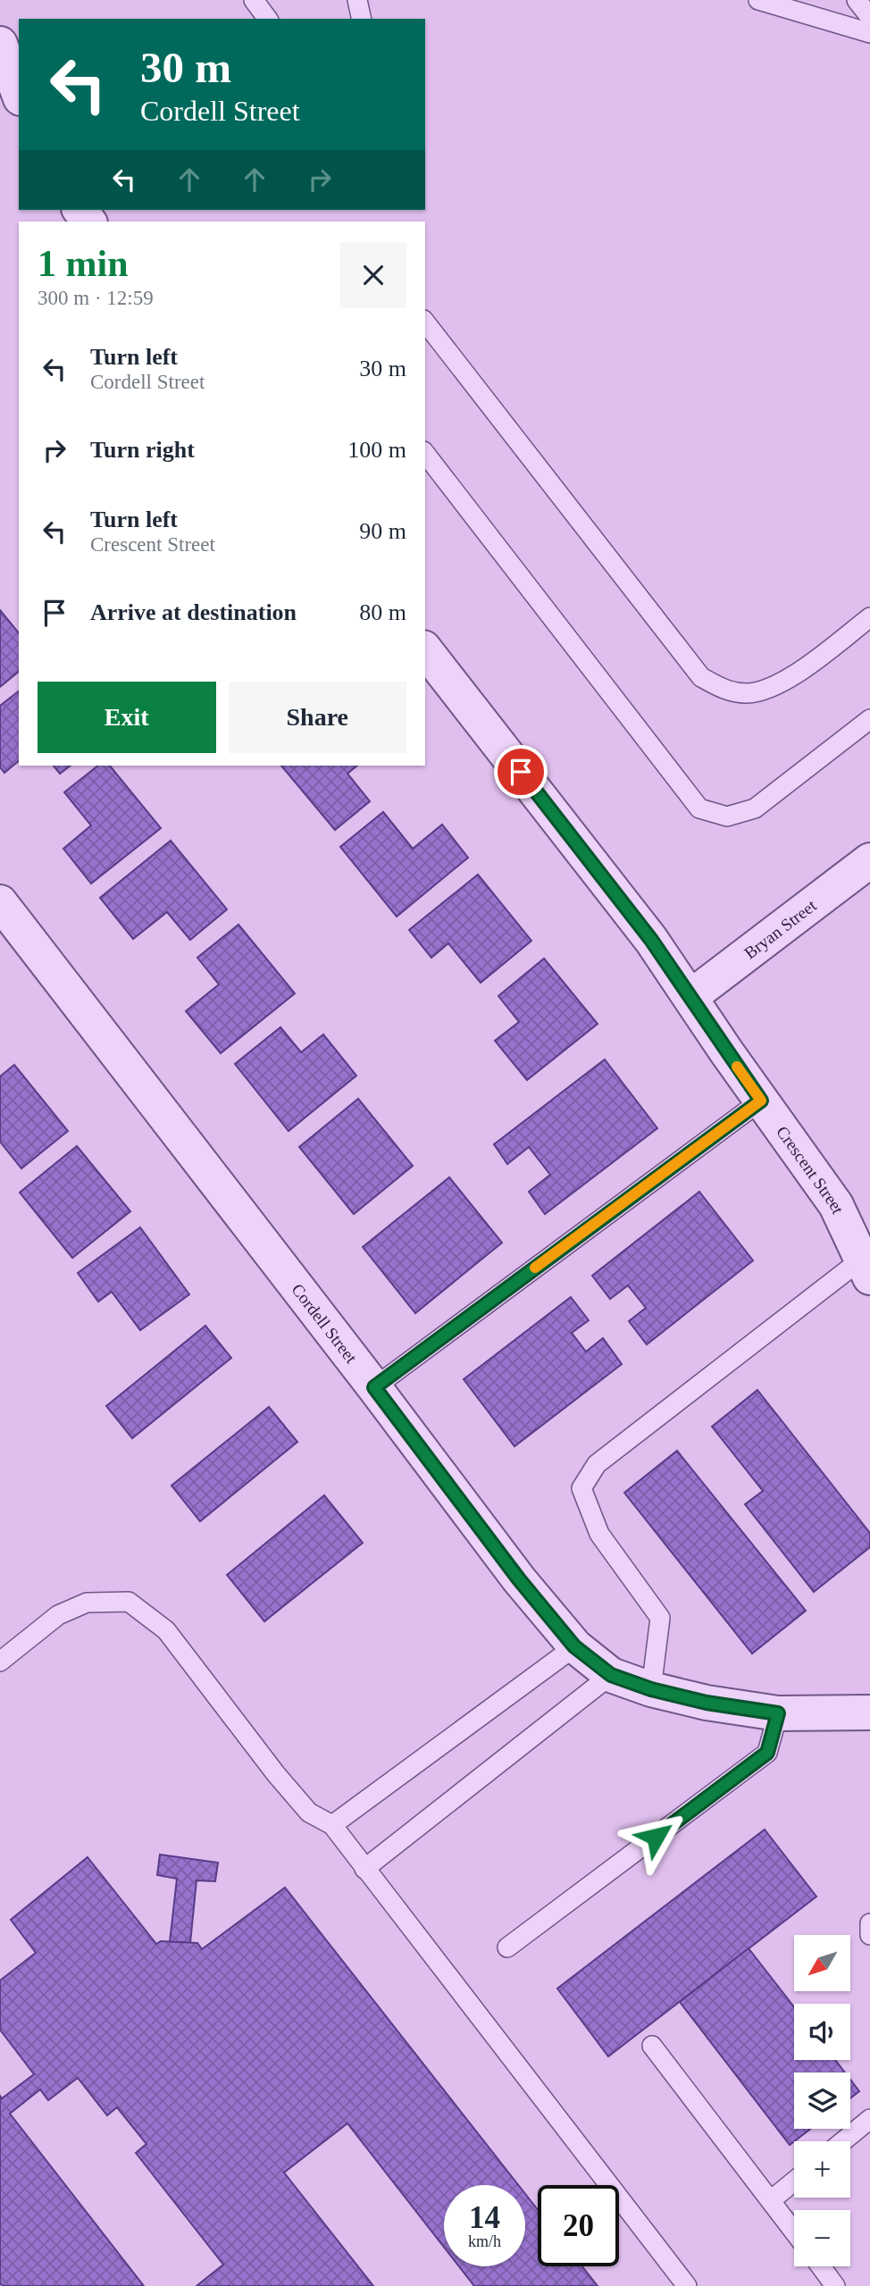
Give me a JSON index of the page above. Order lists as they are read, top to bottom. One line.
{"streets":{"street":["Bryan Street","Crescent Street","Cordell Street"]},"crossings":[["Bryan Street","Crescent Street"]],"north":"bottom left","page":{"turn":["30 m","Cordell Street"],"heading":["1 min","300 m · 12:59"],"list":[{"name":"Turn left","note":"Cordell Street","value":"30 m"},{"name":"Turn right","value":"100 m"},{"name":"Turn left","note":"Crescent Street","value":"90 m"},{"name":"Arrive at destination","value":"80 m"}],"buttons":["Exit","Share"],"map_buttons":["+","−"],"speed":"14 km/h","limit":"20"}}
